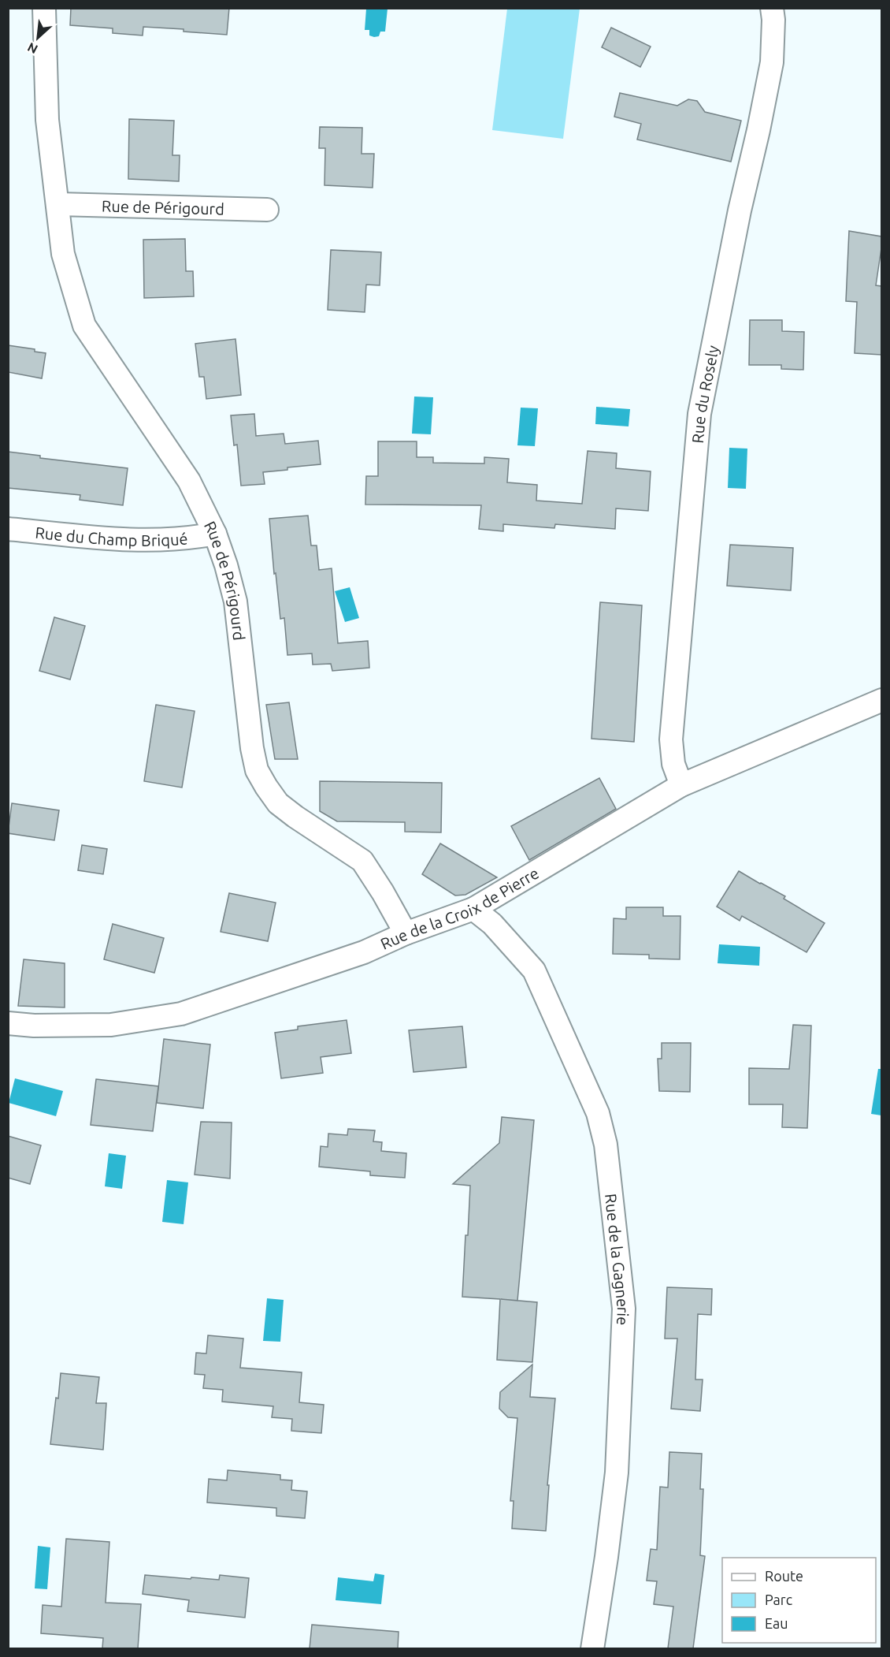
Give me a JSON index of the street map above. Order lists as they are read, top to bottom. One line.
{"streets":{"street":["Rue de Périgourd","Rue du Rosely","Rue du Champ Briqué","Rue de la Croix de Pierre","Rue de la Gagnerie"]},"crossings":[["Rue de Périgourd","Rue du Champ Briqué"],["Rue de Périgourd","Rue de la Croix de Pierre"],["Rue du Rosely","Rue de la Croix de Pierre"],["Rue de la Croix de Pierre","Rue de la Gagnerie"]],"legend":["Route","Parc","Eau"],"north":"bottom left"}
